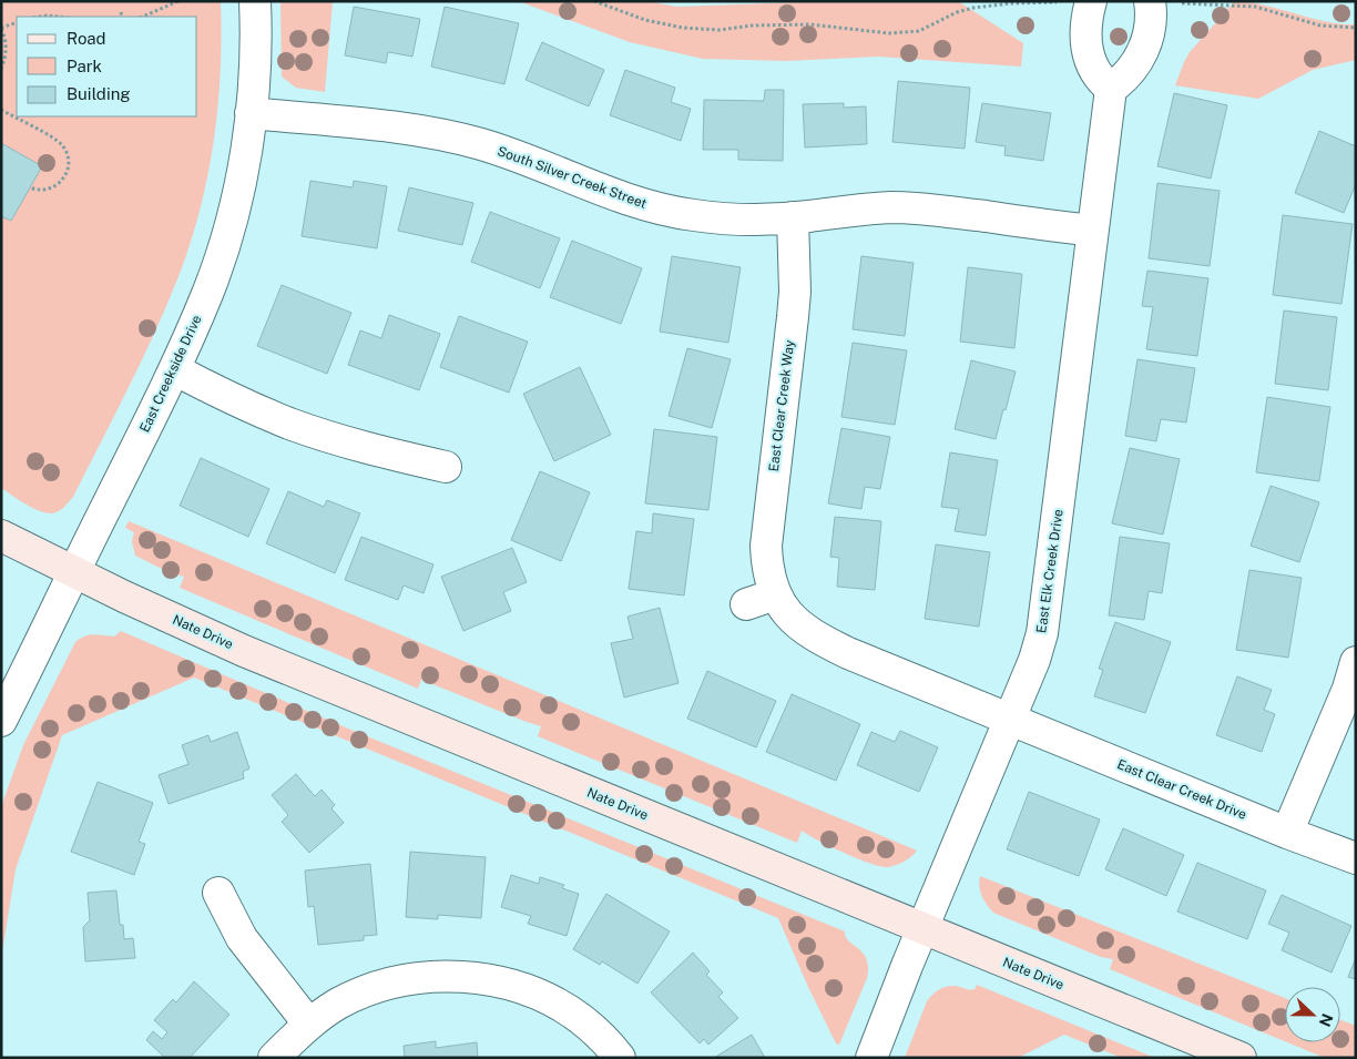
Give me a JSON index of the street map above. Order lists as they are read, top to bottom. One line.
{"streets":{"street":["South Silver Creek Street","East Creekside Drive","East Clear Creek Way","East Elk Creek Drive","Nate Drive","East Clear Creek Drive"]},"crossings":[["South Silver Creek Street","East Creekside Drive"],["South Silver Creek Street","East Clear Creek Way"],["South Silver Creek Street","East Elk Creek Drive"],["East Creekside Drive","Nate Drive"],["East Clear Creek Way","East Elk Creek Drive"],["East Clear Creek Way","East Clear Creek Drive"],["East Elk Creek Drive","Nate Drive"],["East Elk Creek Drive","East Clear Creek Drive"]],"legend":["Road","Park","Building"],"north":"right"}
